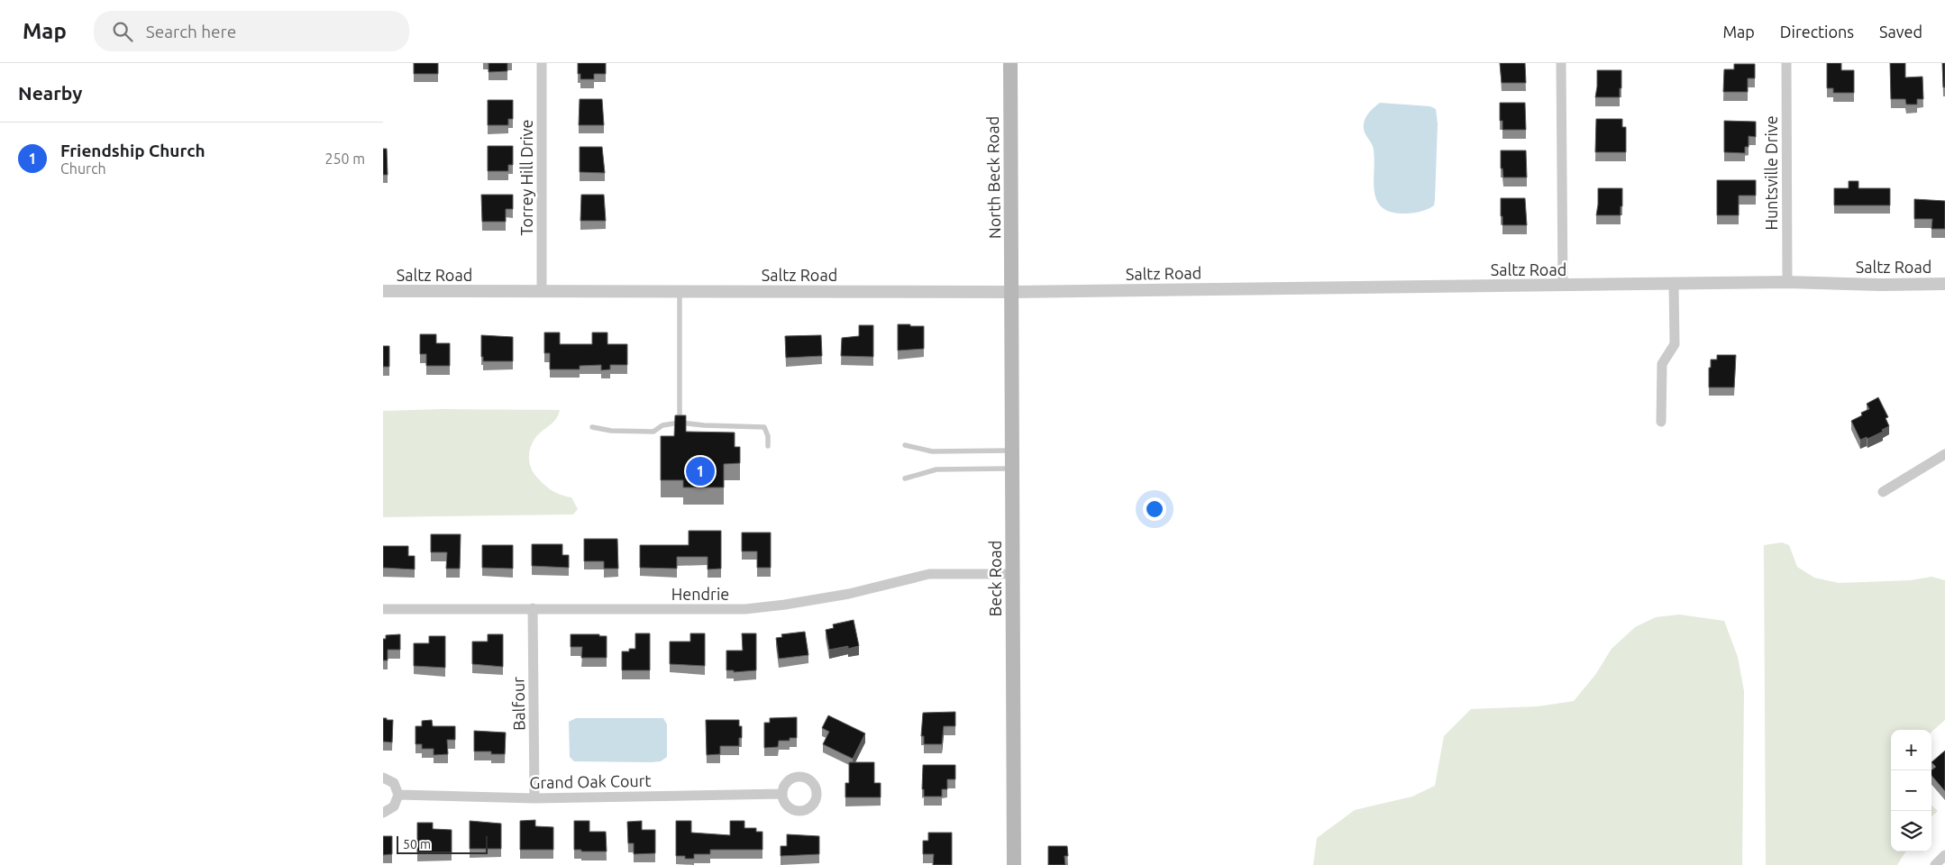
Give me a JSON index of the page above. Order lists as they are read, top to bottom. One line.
{"streets":{"main road":["North Beck Road","Beck Road"],"street":["Huntsville Drive","Torrey Hill Drive","Saltz Road","Hendrie","Balfour","Grand Oak Court"]},"crossings":[["Huntsville Drive","Saltz Road"],["Torrey Hill Drive","Saltz Road"],["North Beck Road","Saltz Road"],["North Beck Road","Beck Road"],["Saltz Road","Beck Road"],["Beck Road","Hendrie"],["Hendrie","Balfour"],["Balfour","Grand Oak Court"]],"scale_bar":"50 m","page":{"header":"Map","search":"Search here","nav":["Map","Directions","Saved"],"heading":"Nearby","list":[{"mark":"1","name":"Friendship Church","note":"Church","value":"250 m"}],"pins":"1","map_buttons":["+","−"],"scale":"50 m"}}
